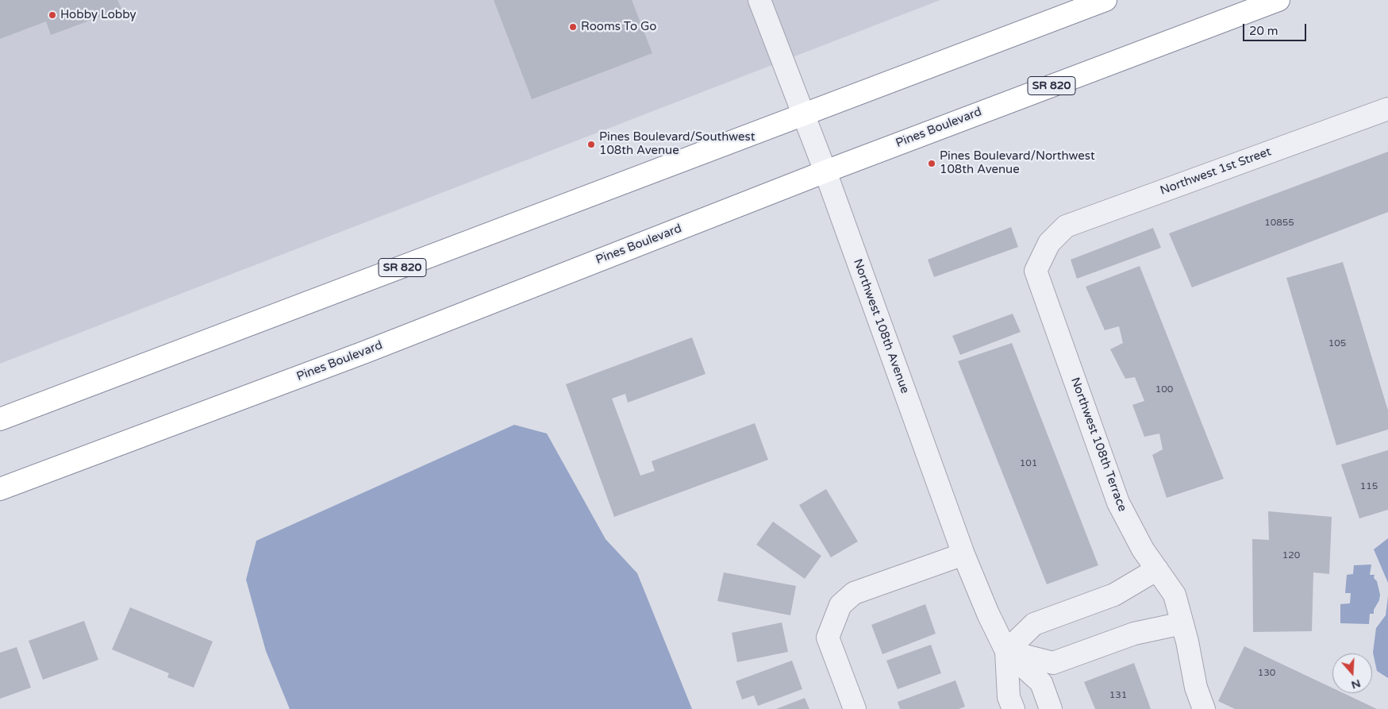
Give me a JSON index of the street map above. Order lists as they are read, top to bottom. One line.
{"streets":{"highway":["SR 820","Pines Boulevard"],"street":["Northwest 1st Street","Northwest 108th Avenue","Northwest 108th Terrace"]},"crossings":[["SR 820","Northwest 108th Avenue"],["Pines Boulevard","Northwest 108th Avenue"],["Northwest 1st Street","Northwest 108th Terrace"]],"places":["Hobby Lobby","Rooms To Go","Pines Boulevard/Southwest 108th Avenue","Pines Boulevard/Northwest 108th Avenue"],"house_numbers":["10855","105","100","101","115","120","130","131"],"scale_bar":"20 m","north":"bottom"}
